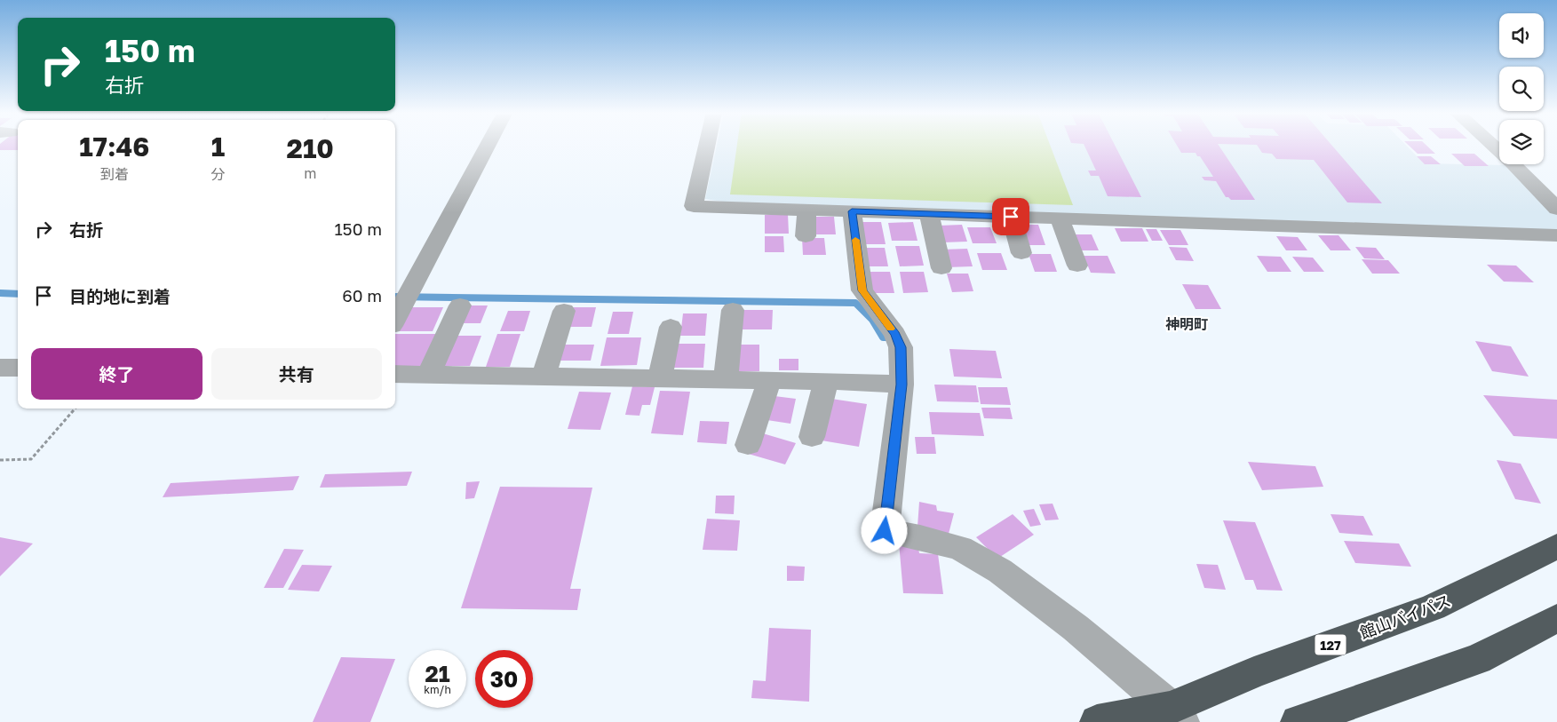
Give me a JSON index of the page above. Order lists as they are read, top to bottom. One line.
{"streets":{"highway":["館山バイパス","127"]},"districts":["神明町"],"page":{"turn":["150 m","右折"],"eta":["17:46","到着","1","分","210","m"],"list":[{"name":"右折","value":"150 m"},{"name":"目的地に到着","value":"60 m"}],"buttons":["終了","共有"],"speed":"21 km/h","limit":"30"}}
